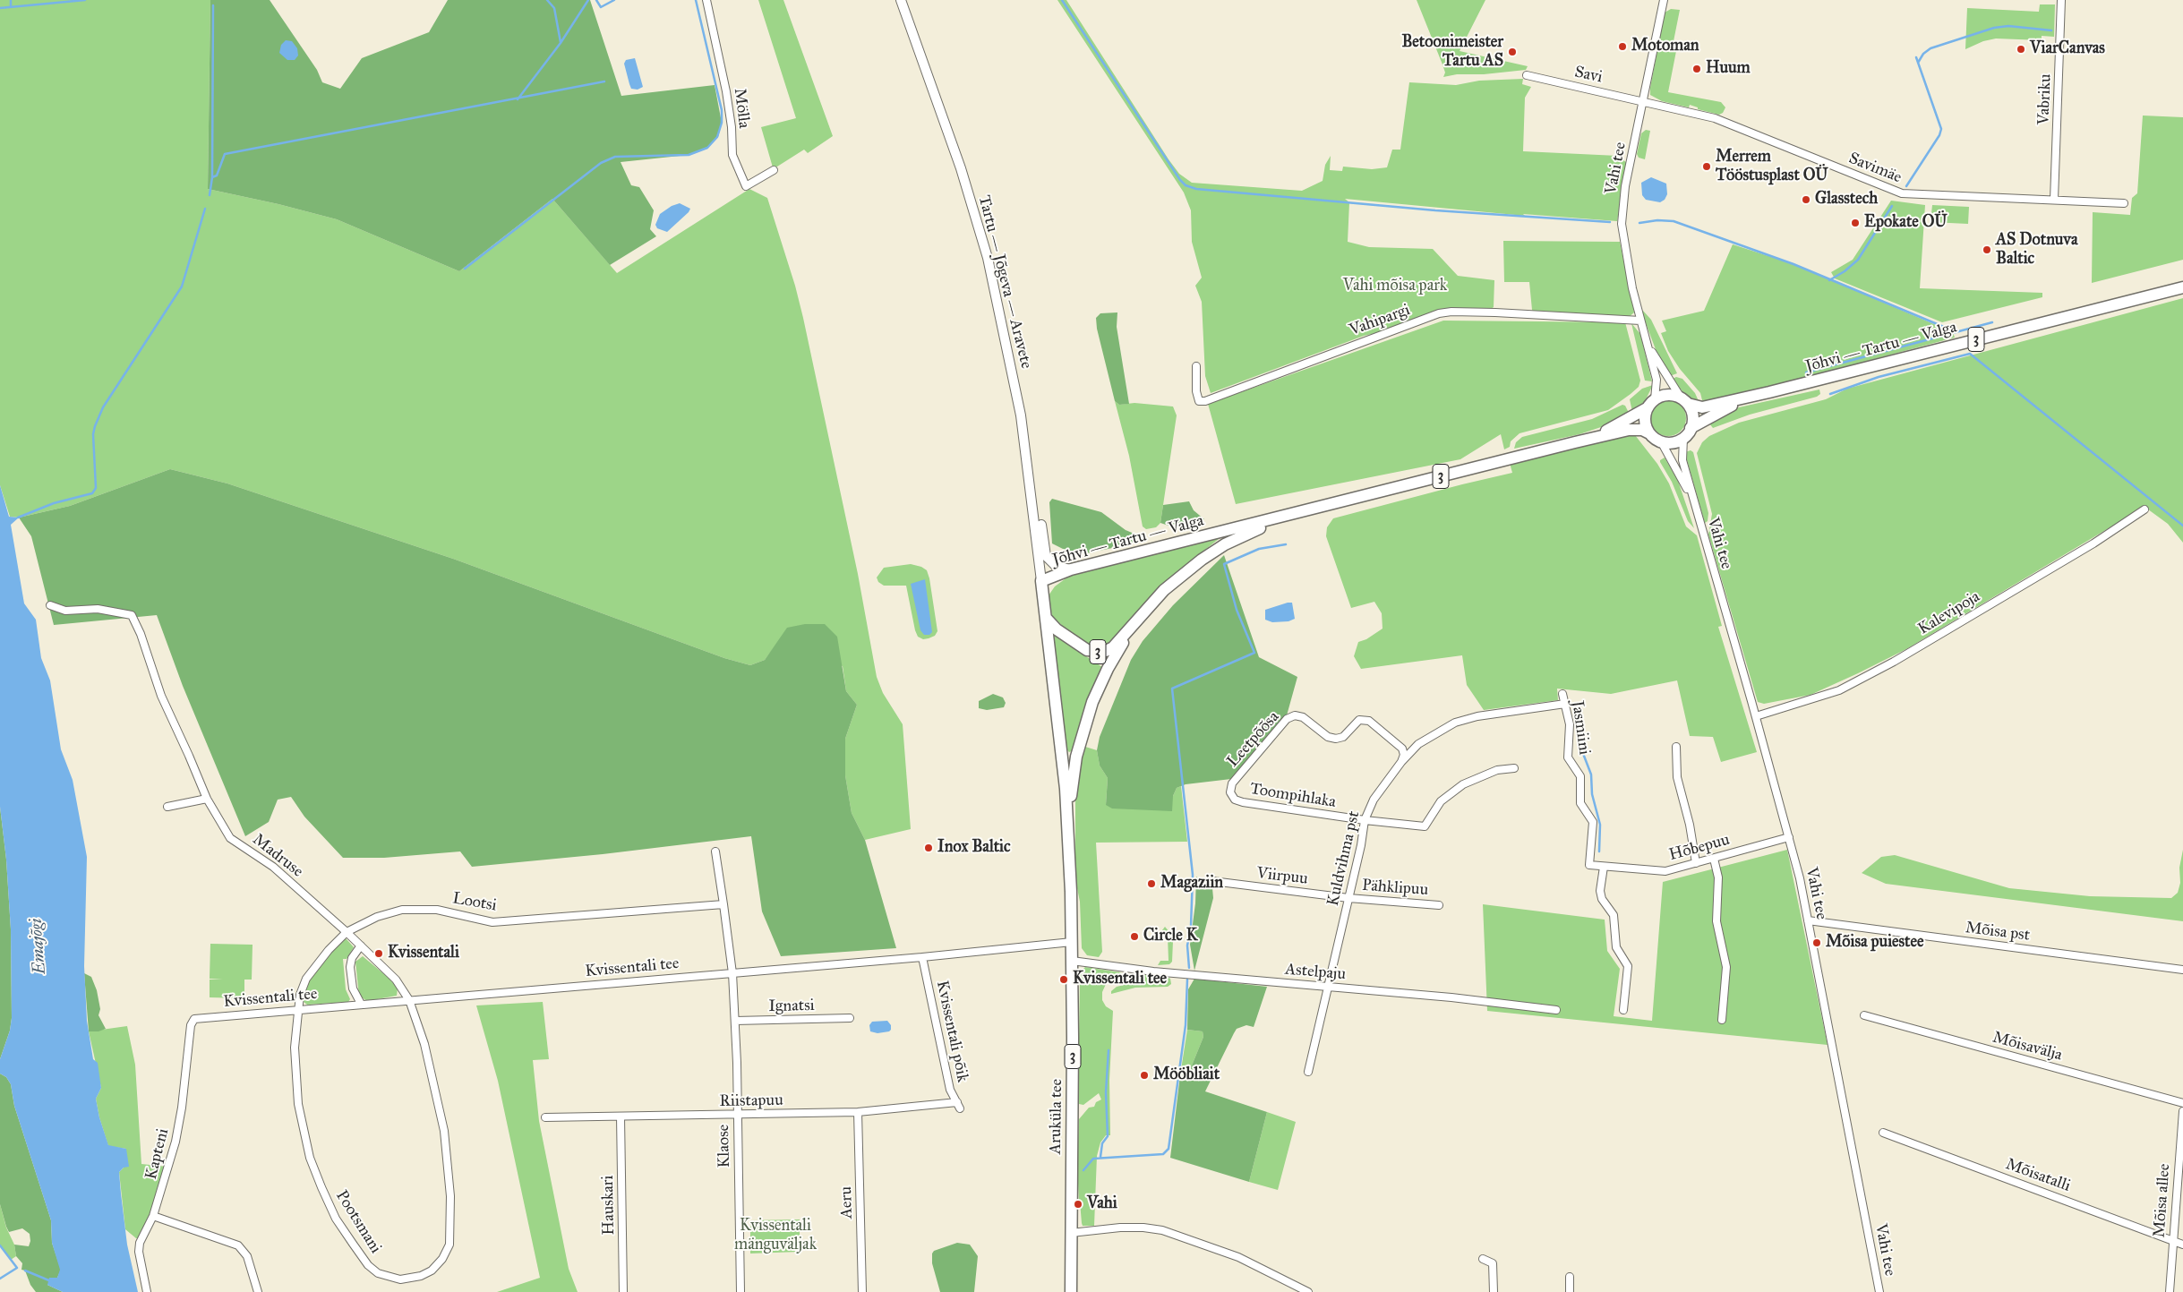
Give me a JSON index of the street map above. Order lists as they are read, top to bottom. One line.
{"streets":{"highway":["3","Jõhvi — Tartu — Valga","Aruküla tee"],"main road":["Tartu — Jõgeva — Aravete"],"street":["Savi","Vabriku","Mölla","Vahi tee","Savimäe","Vahipargi","Kalevipoja","Jasmiini","Leetpõõsa","Toompihlaka","Hõbepuu","Madruse","Kuldvihma pst","Viirpuu","Pähklipuu","Lootsi","Mõisa pst","Kvissentali tee","Astelpaju","Ignatsi","Kvissentali põik","Mõisavälja","Riistapuu","Klaose","Kapteni","Mõisatalli","Mõisa allee","Aeru","Hauskari","Pootsmani"]},"crossings":[["Savi","Vahi tee"],["Savi","Savimäe"],["Vabriku","Savimäe"],["Vahi tee","Savimäe"],["Vahi tee","Vahipargi"],["Vahi tee","Jõhvi — Tartu — Valga"],["Vahi tee","Kalevipoja"],["Vahi tee","Hõbepuu"],["Vahi tee","Mõisa pst"],["Tartu — Jõgeva — Aravete","Jõhvi — Tartu — Valga"],["3","Jõhvi — Tartu — Valga"],["Jõhvi — Tartu — Valga","Kvissentali tee"],["Jõhvi — Tartu — Valga","Aruküla tee"],["Jasmiini","Hõbepuu"],["Jasmiini","Kuldvihma pst"],["Leetpõõsa","Toompihlaka"],["Leetpõõsa","Kuldvihma pst"],["Toompihlaka","Kuldvihma pst"],["Madruse","Lootsi"],["Madruse","Kvissentali tee"],["Madruse","Pootsmani"],["Kuldvihma pst","Viirpuu"],["Kuldvihma pst","Pähklipuu"],["Kuldvihma pst","Astelpaju"],["Viirpuu","Pähklipuu"],["Lootsi","Kvissentali tee"],["Lootsi","Pootsmani"],["Kvissentali tee","Kvissentali põik"],["Kvissentali tee","Aruküla tee"],["Kvissentali tee","Klaose"],["Kvissentali tee","Kapteni"],["Kvissentali tee","Pootsmani"],["Astelpaju","Aruküla tee"],["Ignatsi","Klaose"],["Kvissentali põik","Riistapuu"],["Riistapuu","Klaose"],["Riistapuu","Aeru"],["Riistapuu","Hauskari"],["Mõisatalli","Mõisa allee"]],"water":["Emajõgi"],"parks":["Vahi mõisa park","Kvissentali mänguväljak"],"places":["Motoman","ViarCanvas","Betoonimeister Tartu AS","Huum","Merrem Tööstusplast OÜ","Glasstech","Epokate OÜ","AS Dotnuva Baltic","Inox Baltic","Magaziin","Circle K","Mõisa puiestee","Kvissentali","Kvissentali tee","Mööbliait","Vahi"]}
